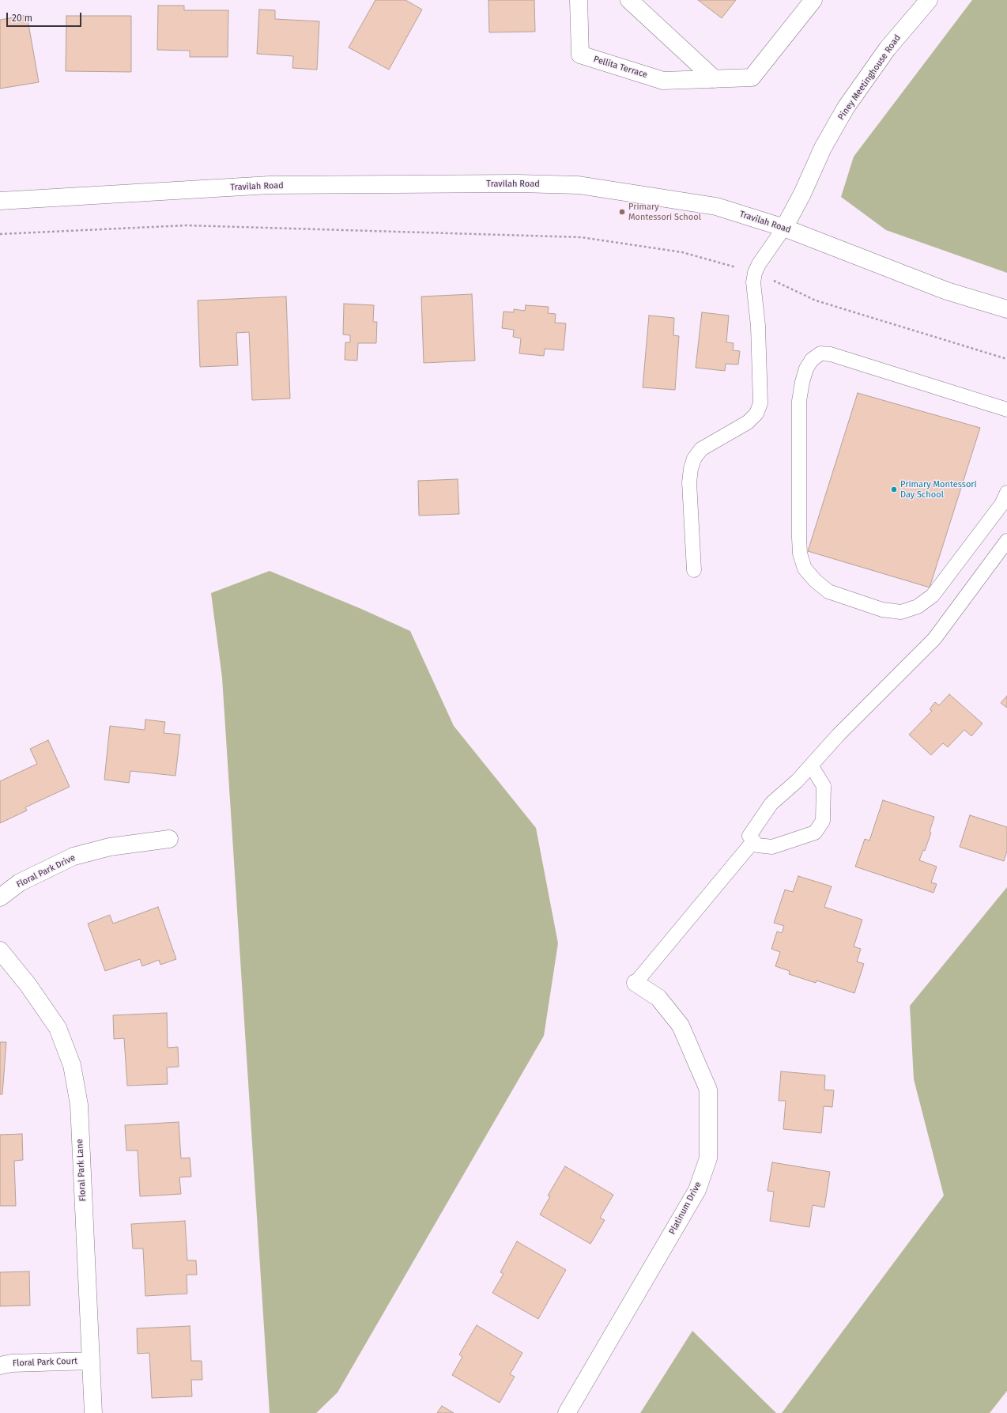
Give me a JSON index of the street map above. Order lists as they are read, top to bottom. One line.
{"streets":{"street":["Pellita Terrace","Piney Meetinghouse Road","Travilah Road","Floral Park Drive","Floral Park Lane","Platinum Drive","Floral Park Court"]},"crossings":[["Piney Meetinghouse Road","Travilah Road"],["Floral Park Lane","Floral Park Court"]],"places":["Primary Montessori School","Primary Montessori Day School"],"scale_bar":"20 m"}
